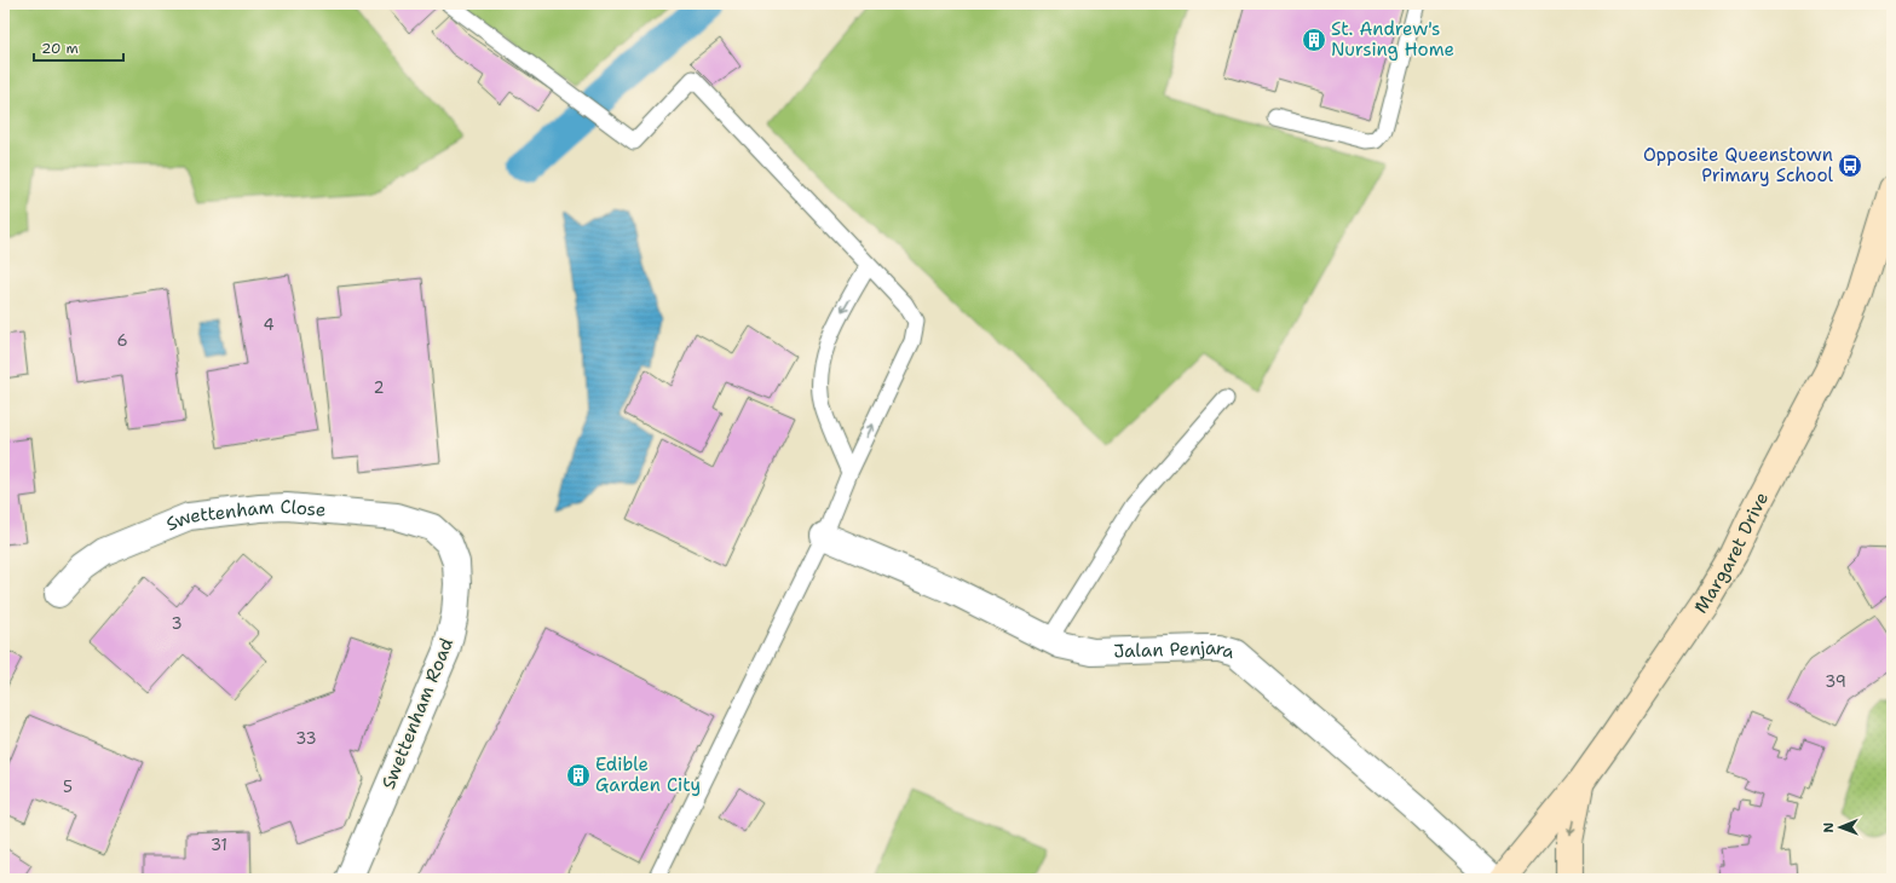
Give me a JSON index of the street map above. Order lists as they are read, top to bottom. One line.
{"streets":{"street":["Swettenham Close","Margaret Drive","Jalan Penjara","Swettenham Road"]},"crossings":[["Swettenham Close","Swettenham Road"]],"places":{"building":["St. Andrew's Nursing Home","Edible Garden City"],"bus stop":["Opposite Queenstown Primary School"]},"house_numbers":["4","6","2","3","39","33","5","31"],"scale_bar":"20 m","north":"left"}
